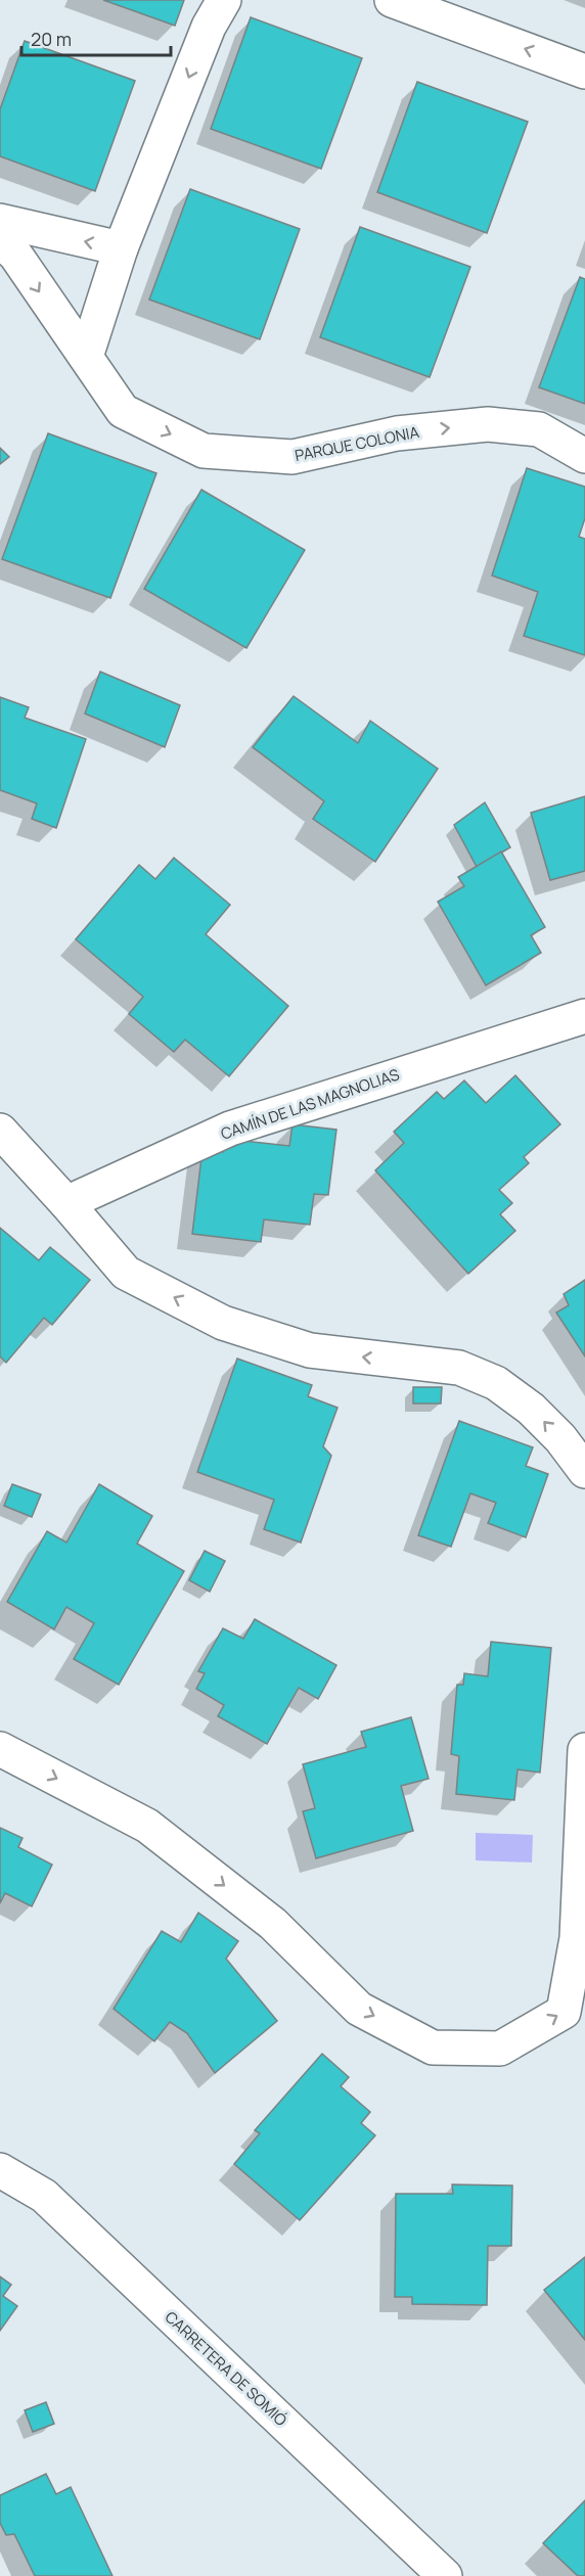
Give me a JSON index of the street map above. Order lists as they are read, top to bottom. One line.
{"streets":{"street":["PARQUE COLONIA","CAMÍN DE LAS MAGNOLIAS","CARRETERA DE SOMIÓ"]},"one_way":["PARQUE COLONIA"],"scale_bar":"20 m"}
